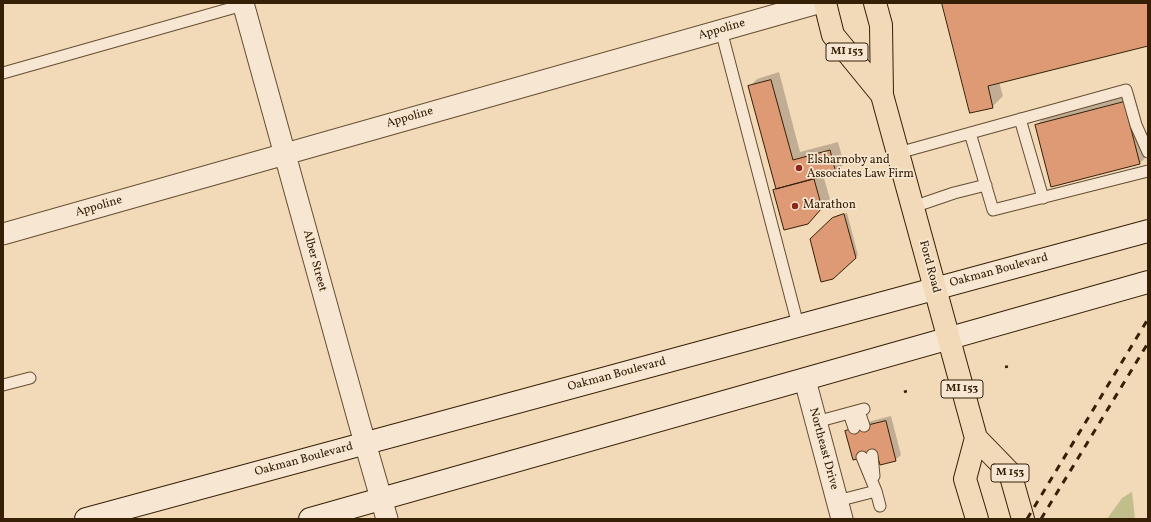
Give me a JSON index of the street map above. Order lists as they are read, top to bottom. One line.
{"streets":{"main road":["MI 153","Ford Road","M 153"],"street":["Appoline","Alber Street","Oakman Boulevard","Northeast Drive"]},"crossings":[["Appoline","Alber Street"],["Alber Street","Oakman Boulevard"],["Ford Road","Oakman Boulevard"]],"places":["Elsharnoby and Associates Law Firm","Marathon"]}
